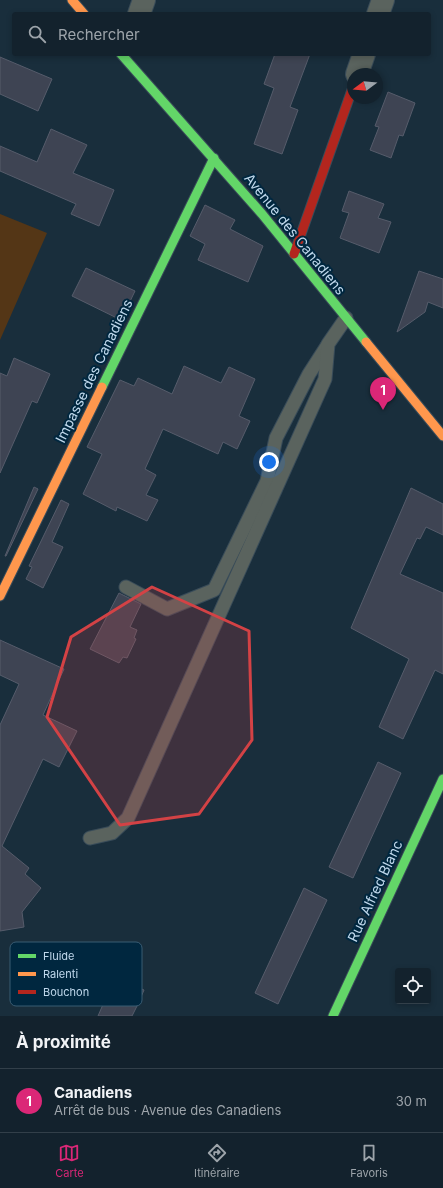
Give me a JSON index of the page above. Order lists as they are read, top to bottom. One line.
{"streets":{"street":["Avenue des Canadiens","Impasse des Canadiens","Rue Alfred Blanc"]},"crossings":[["Avenue des Canadiens","Impasse des Canadiens"]],"legend":["Fluide","Ralenti","Bouchon"],"north":"left","page":{"search":"Rechercher","pins":"1","heading":"À proximité","list":[{"mark":"1","name":"Canadiens","note":"Arrêt de bus · Avenue des Canadiens","value":"30 m"}],"nav":["Carte","Itinéraire","Favoris"]}}
